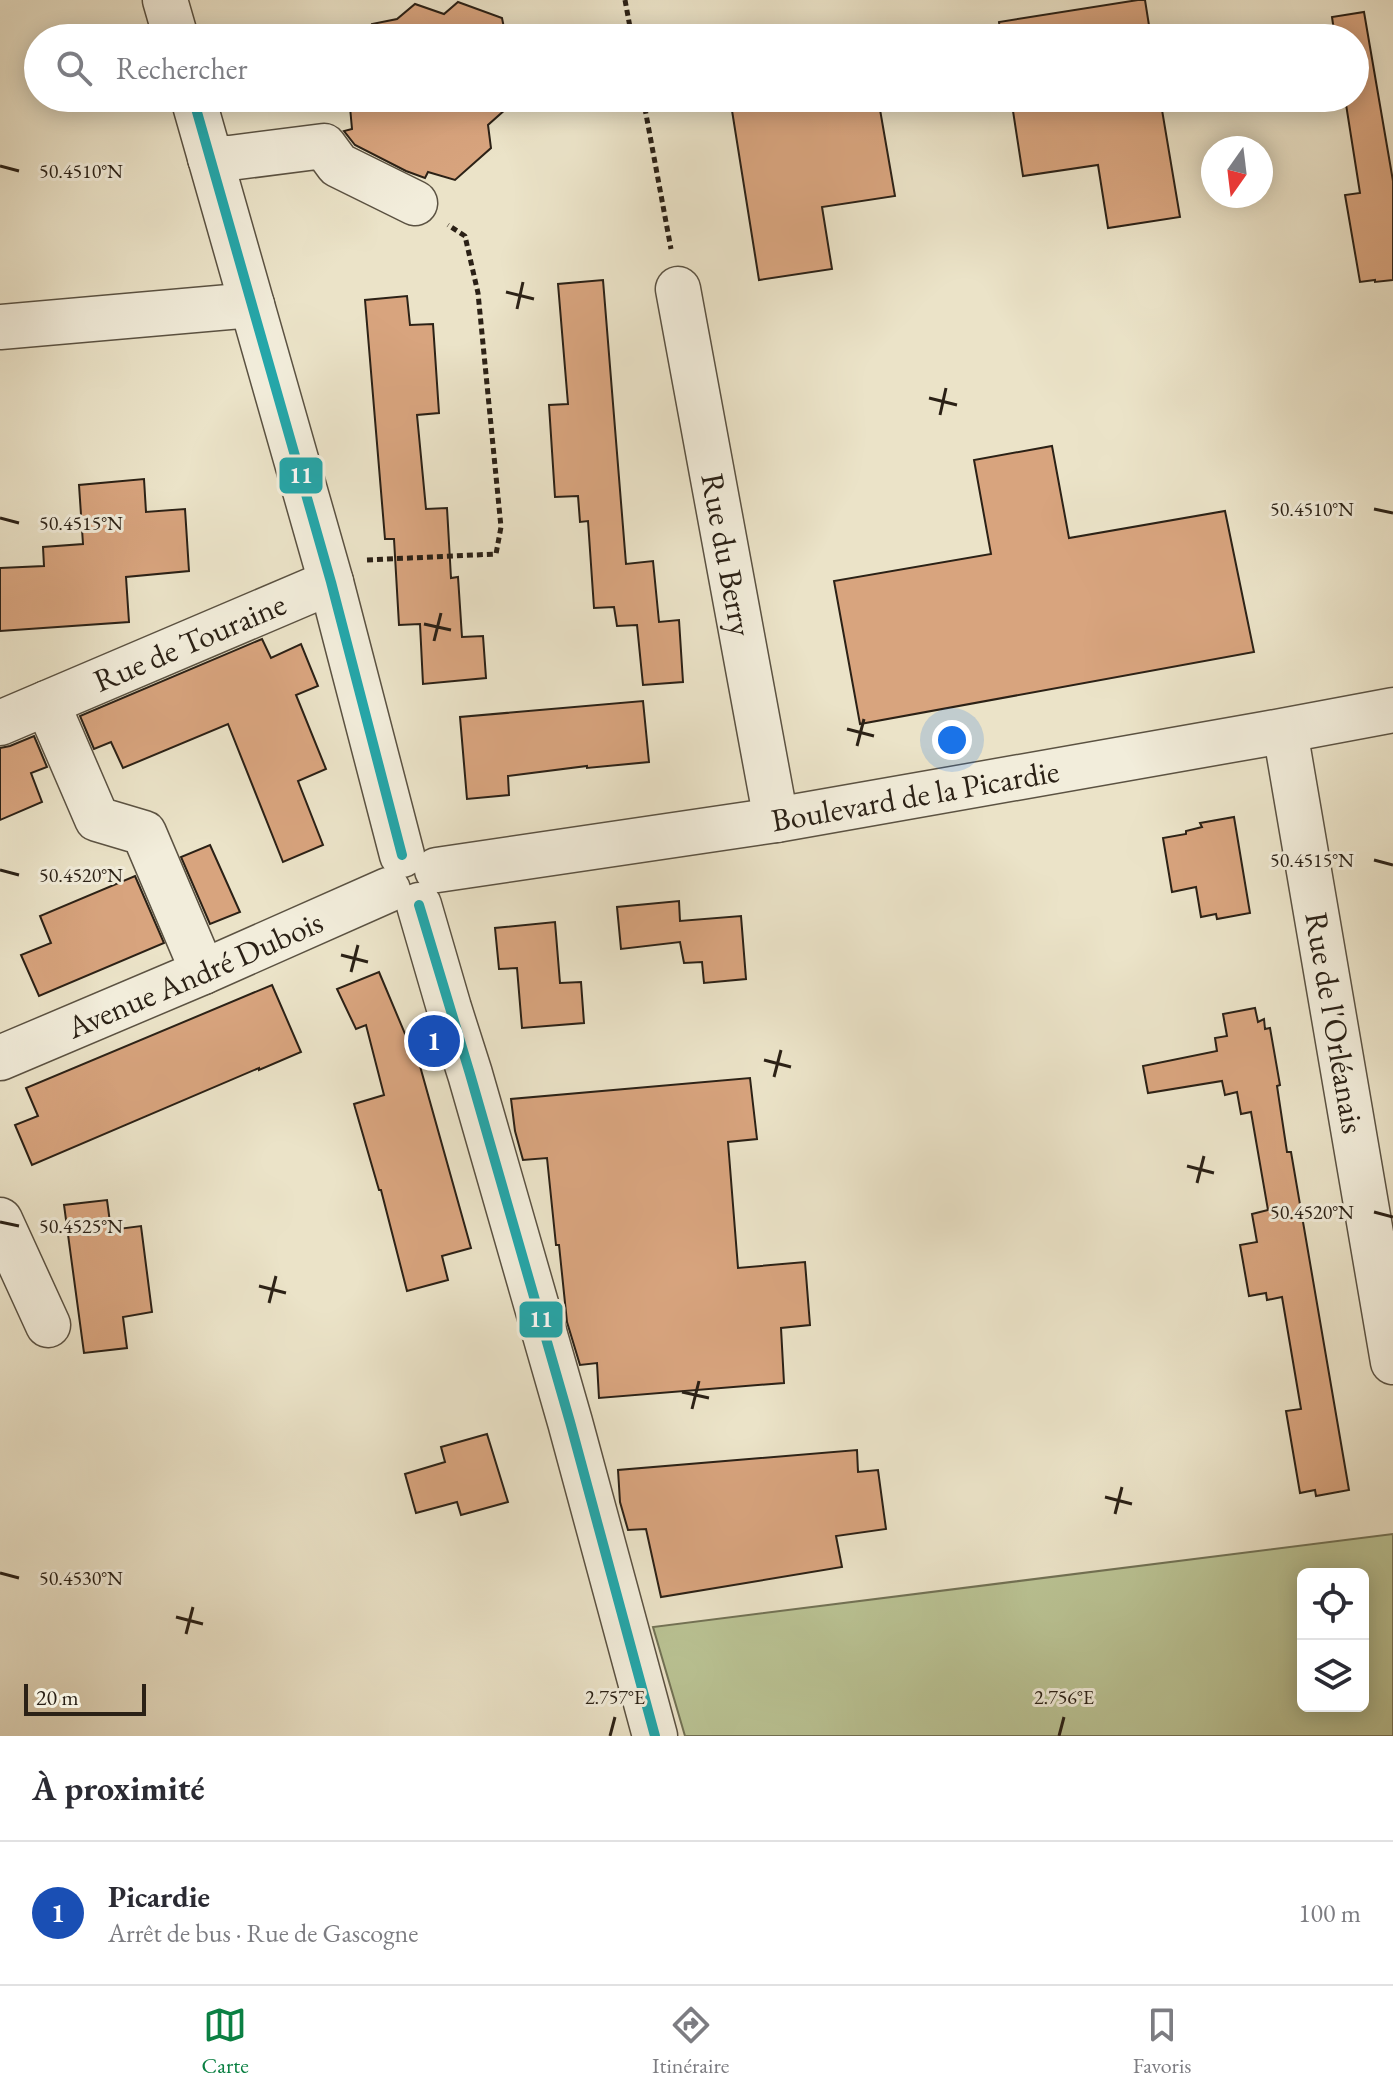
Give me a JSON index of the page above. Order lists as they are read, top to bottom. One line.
{"streets":{"street":["Rue du Berry","Rue de Touraine","Boulevard de la Picardie","Avenue André Dubois","Rue de l'Orléanais"]},"crossings":[["Rue du Berry","Boulevard de la Picardie"],["Boulevard de la Picardie","Avenue André Dubois"],["Boulevard de la Picardie","Rue de l'Orléanais"]],"lines":["transit line 11"],"scale_bar":"20 m","north":"bottom","page":{"search":"Rechercher","pins":"1","scale":"20 m","heading":"À proximité","list":[{"mark":"1","name":"Picardie","note":"Arrêt de bus · Rue de Gascogne","value":"100 m"}],"nav":["Carte","Itinéraire","Favoris"]},"coordinates":["50.4510°N","50.4515°N","50.4520°N","50.4525°N","50.4530°N","2.757°E","2.756°E"]}
